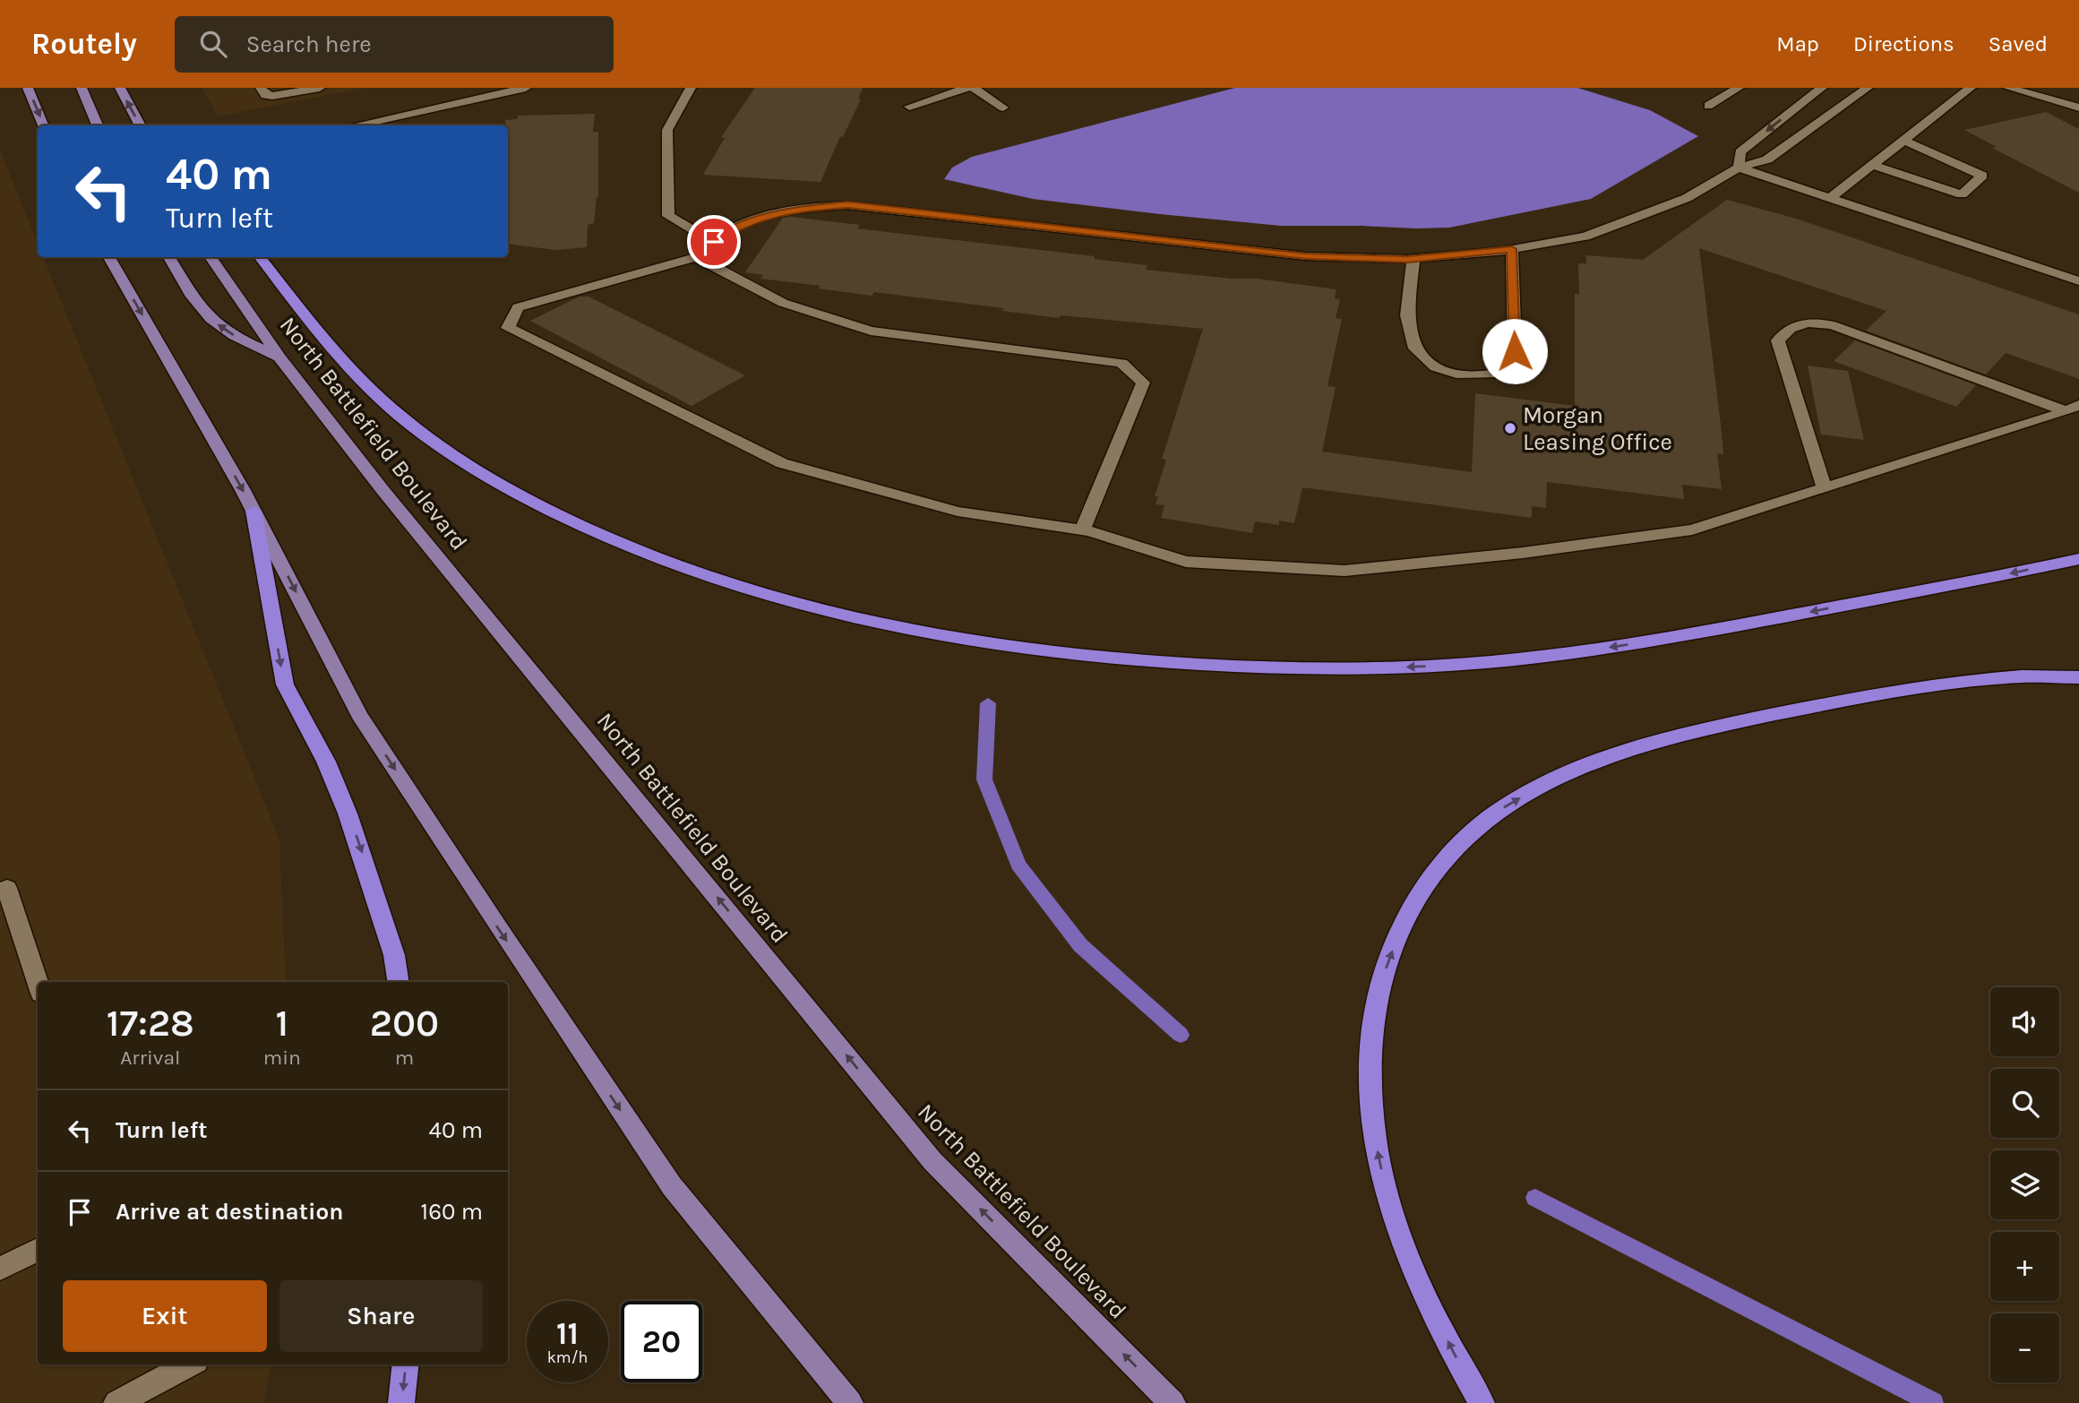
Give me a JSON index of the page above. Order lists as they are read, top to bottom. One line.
{"streets":{"main road":["North Battlefield Boulevard"]},"places":["Morgan Leasing Office"],"page":{"header":"Routely","search":"Search here","nav":["Map","Directions","Saved"],"turn":["40 m","Turn left"],"eta":["17:28","Arrival","1","min","200","m"],"map_buttons":["+","−"],"list":[{"name":"Turn left","value":"40 m"},{"name":"Arrive at destination","value":"160 m"}],"buttons":["Exit","Share"],"speed":"11 km/h","limit":"20"}}
